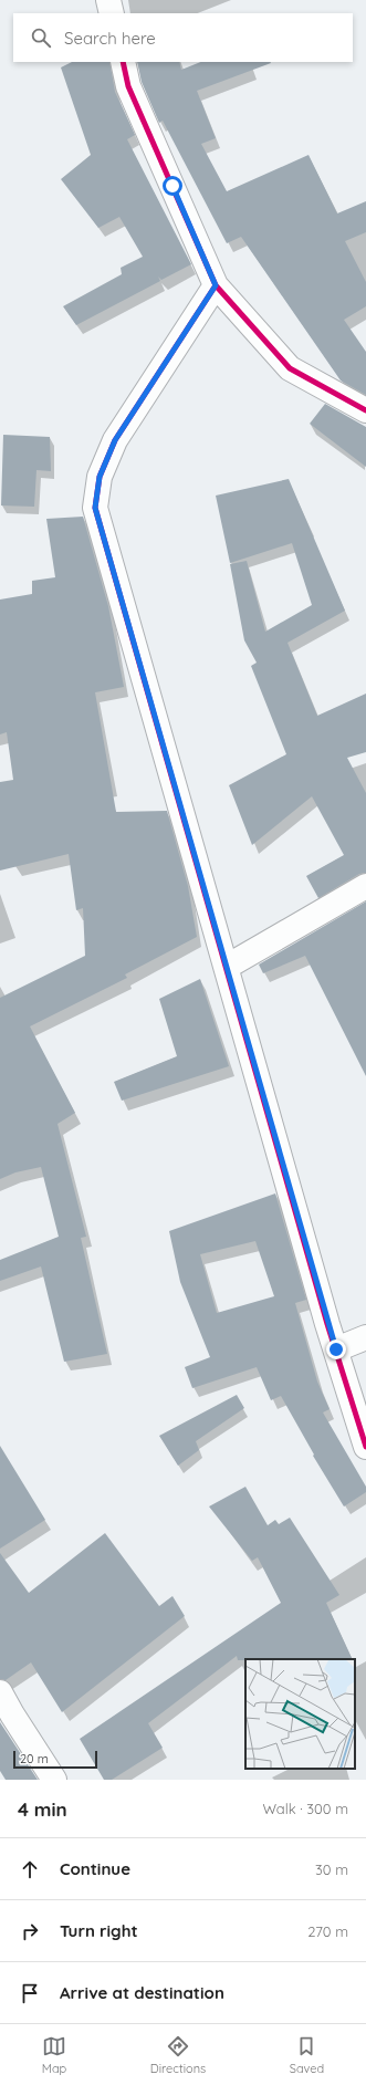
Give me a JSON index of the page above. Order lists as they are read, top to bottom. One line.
{"scale_bar":"20 m","page":{"search":"Search here","scale":"20 m","heading":["4 min","Walk · 300 m"],"list":[["Continue","30 m"],["Turn right","270 m"],"Arrive at destination"],"nav":["Map","Directions","Saved"]}}
